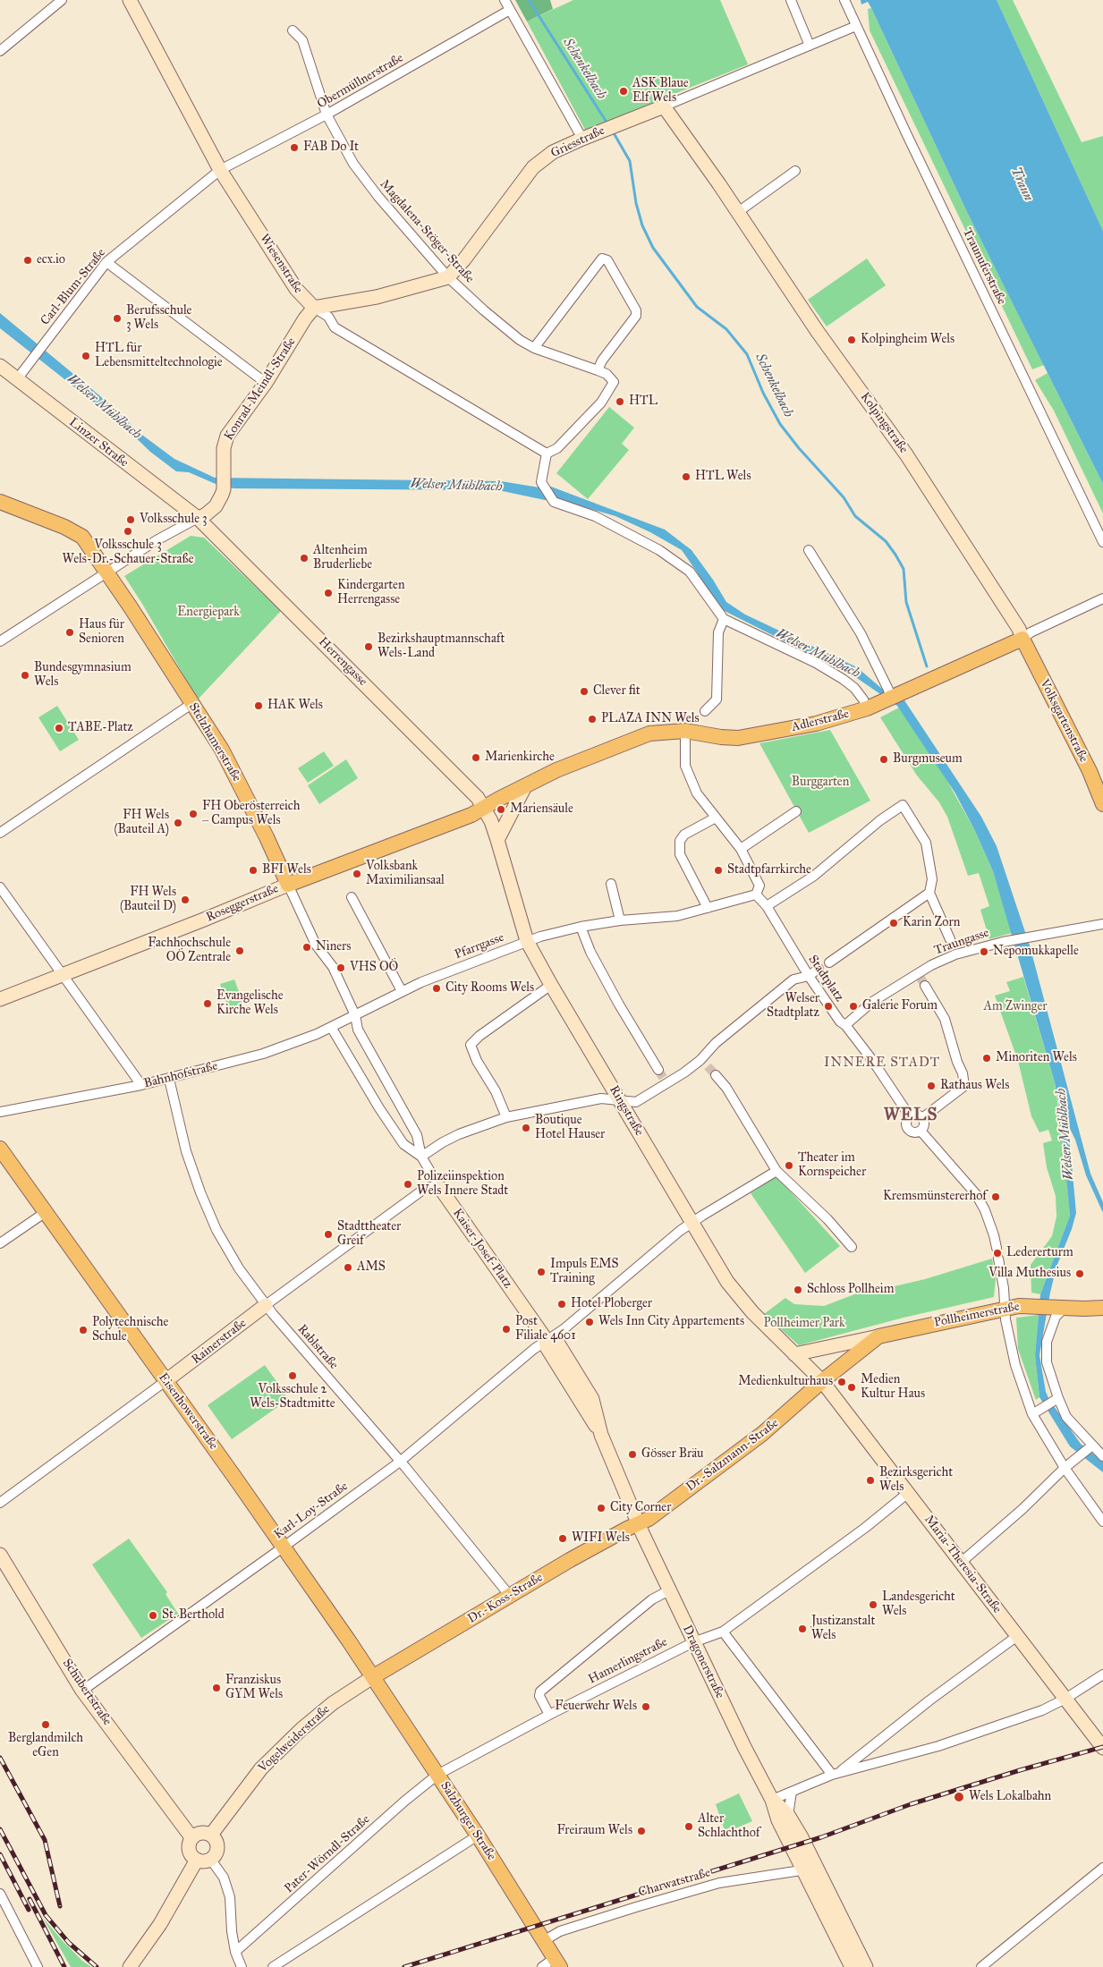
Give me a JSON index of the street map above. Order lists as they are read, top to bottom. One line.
{"streets":{"main road":["Adlerstraße","Volksgartenstraße","Stelzhamerstraße","Roseggerstraße","Pollheimerstraße","Eisenhowerstraße","Dr.-Salzmann-Straße","Dr.-Koss-Straße","Salzburger Straße"],"street":["Obermüllnerstraße","Griesstraße","Magdalena-Stöger-Straße","Wiesenstraße","Traunuferstraße","Carl-Blum-Straße","Konrad-Meindl-Straße","Kolpingstraße","Linzer Straße","Herrengasse","Traungasse","Pfarrgasse","Stadtplatz","Bahnhofstraße","Ringstraße","Kaiser-Josef-Platz","Rainerstraße","Rablstraße","Karl-Loy-Straße","Maria-Theresia-Straße","Hamerlingstraße","Dragonerstraße","Schubertstraße","Vogelweiderstraße","Pater-Wörndl-Straße","Charwatstraße"]},"crossings":[["Obermüllnerstraße","Magdalena-Stöger-Straße"],["Obermüllnerstraße","Wiesenstraße"],["Obermüllnerstraße","Carl-Blum-Straße"],["Griesstraße","Magdalena-Stöger-Straße"],["Griesstraße","Traunuferstraße"],["Griesstraße","Kolpingstraße"],["Magdalena-Stöger-Straße","Wiesenstraße"],["Wiesenstraße","Carl-Blum-Straße"],["Wiesenstraße","Konrad-Meindl-Straße"],["Carl-Blum-Straße","Linzer Straße"],["Konrad-Meindl-Straße","Linzer Straße"],["Konrad-Meindl-Straße","Herrengasse"],["Kolpingstraße","Adlerstraße"],["Kolpingstraße","Volksgartenstraße"],["Linzer Straße","Herrengasse"],["Herrengasse","Adlerstraße"],["Herrengasse","Roseggerstraße"],["Herrengasse","Ringstraße"],["Adlerstraße","Volksgartenstraße"],["Adlerstraße","Roseggerstraße"],["Adlerstraße","Ringstraße"],["Stelzhamerstraße","Roseggerstraße"],["Stelzhamerstraße","Pfarrgasse"],["Stelzhamerstraße","Bahnhofstraße"],["Stelzhamerstraße","Kaiser-Josef-Platz"],["Roseggerstraße","Ringstraße"],["Traungasse","Stadtplatz"],["Pfarrgasse","Stadtplatz"],["Pfarrgasse","Bahnhofstraße"],["Pfarrgasse","Ringstraße"],["Pfarrgasse","Kaiser-Josef-Platz"],["Bahnhofstraße","Kaiser-Josef-Platz"],["Bahnhofstraße","Rablstraße"],["Ringstraße","Pollheimerstraße"],["Ringstraße","Dr.-Salzmann-Straße"],["Ringstraße","Karl-Loy-Straße"],["Ringstraße","Maria-Theresia-Straße"],["Kaiser-Josef-Platz","Rainerstraße"],["Kaiser-Josef-Platz","Dr.-Salzmann-Straße"],["Kaiser-Josef-Platz","Karl-Loy-Straße"],["Kaiser-Josef-Platz","Dr.-Koss-Straße"],["Kaiser-Josef-Platz","Dragonerstraße"],["Pollheimerstraße","Dr.-Salzmann-Straße"],["Pollheimerstraße","Maria-Theresia-Straße"],["Rainerstraße","Rablstraße"],["Rainerstraße","Eisenhowerstraße"],["Rablstraße","Karl-Loy-Straße"],["Rablstraße","Dr.-Koss-Straße"],["Eisenhowerstraße","Karl-Loy-Straße"],["Eisenhowerstraße","Dr.-Koss-Straße"],["Eisenhowerstraße","Vogelweiderstraße"],["Eisenhowerstraße","Salzburger Straße"],["Dr.-Salzmann-Straße","Maria-Theresia-Straße"],["Dr.-Salzmann-Straße","Dr.-Koss-Straße"],["Dr.-Salzmann-Straße","Dragonerstraße"],["Karl-Loy-Straße","Schubertstraße"],["Maria-Theresia-Straße","Hamerlingstraße"],["Dr.-Koss-Straße","Dragonerstraße"],["Dr.-Koss-Straße","Vogelweiderstraße"],["Dr.-Koss-Straße","Salzburger Straße"],["Hamerlingstraße","Dragonerstraße"],["Hamerlingstraße","Salzburger Straße"],["Hamerlingstraße","Pater-Wörndl-Straße"],["Dragonerstraße","Charwatstraße"],["Schubertstraße","Vogelweiderstraße"],["Vogelweiderstraße","Salzburger Straße"],["Salzburger Straße","Pater-Wörndl-Straße"],["Salzburger Straße","Charwatstraße"]],"districts":["INNERE STADT","WELS"],"water":["Schenkelbach","Traun","Welser Mühlbach"],"parks":["Energiepark","Burggarten","Am Zwinger","Pollheimer Park"],"places":["ASK Blaue Elf Wels","FAB Do It","ecx.io","Berufsschule 3 Wels","Kolpingheim Wels","HTL für Lebensmitteltechnologie","HTL","HTL Wels","Volksschule 3","Volksschule 3 Wels-Dr.-Schauer-Straße","Altenheim Bruderliebe","Kindergarten Herrengasse","Haus für Senioren","Bezirkshauptmannschaft Wels-Land","Bundesgymnasium Wels","Clever fit","HAK Wels","PLAZA INN Wels","TABE-Platz","Marienkirche","Burgmuseum","Mariensäule","FH Oberösterreich – Campus Wels","FH Wels (Bauteil A)","BFI Wels","Stadtpfarrkirche","Volksbank Maximiliansaal","FH Wels (Bauteil D)","Karin Zorn","Niners","Fachhochschule OÖ Zentrale","Nepomukkapelle","VHS OÖ","City Rooms Wels","Evangelische Kirche Wels","Welser Stadtplatz","Galerie Forum","Minoriten Wels","Rathaus Wels","Boutique Hotel Hauser","Theater im Kornspeicher","Polizeiinspektion Wels Innere Stadt","Kremsmünstererhof","Stadttheater Greif","Ledererturm","AMS","Impuls EMS Training","Villa Muthesius","Schloss Pollheim","Hotel Ploberger","Wels Inn City Appartements","Post Filiale 4601","Polytechnische Schule","Volksschule 2 Wels-Stadtmitte","Medienkulturhaus","Medien Kultur Haus","Gösser Bräu","Bezirksgericht Wels","City Corner","WIFI Wels","Landesgericht Wels","St. Berthold","Justizanstalt Wels","Franziskus GYM Wels","Feuerwehr Wels","Berglandmilch eGen","Wels Lokalbahn","Alter Schlachthof","Freiraum Wels"]}
